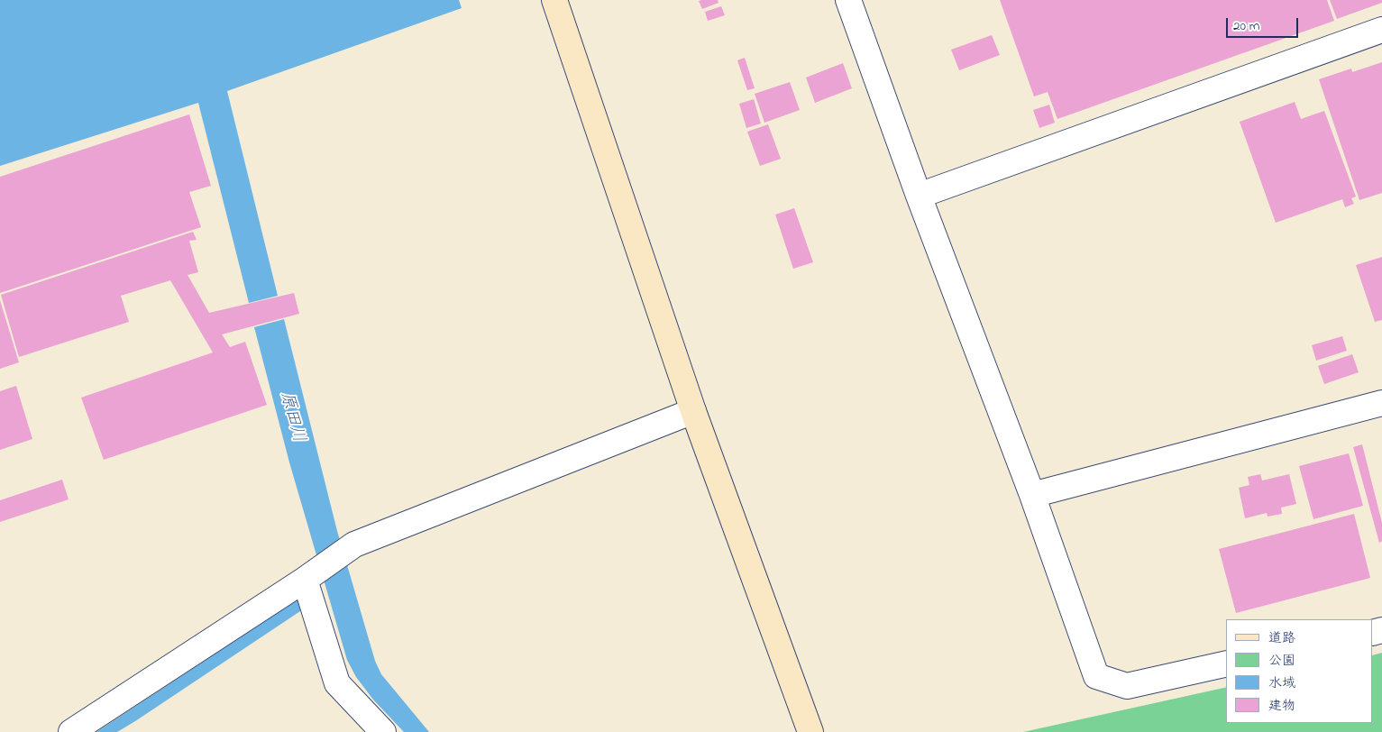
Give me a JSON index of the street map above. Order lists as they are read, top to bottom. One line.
{"water":["原田川"],"legend":["道路","公園","水域","建物"],"scale_bar":"20 m"}
